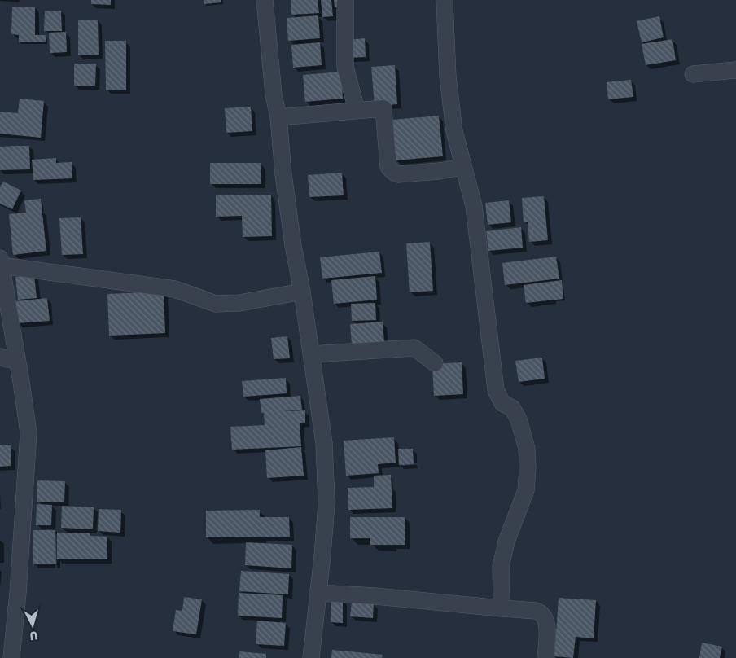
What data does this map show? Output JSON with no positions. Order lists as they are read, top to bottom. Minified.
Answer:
{"north":"bottom"}
